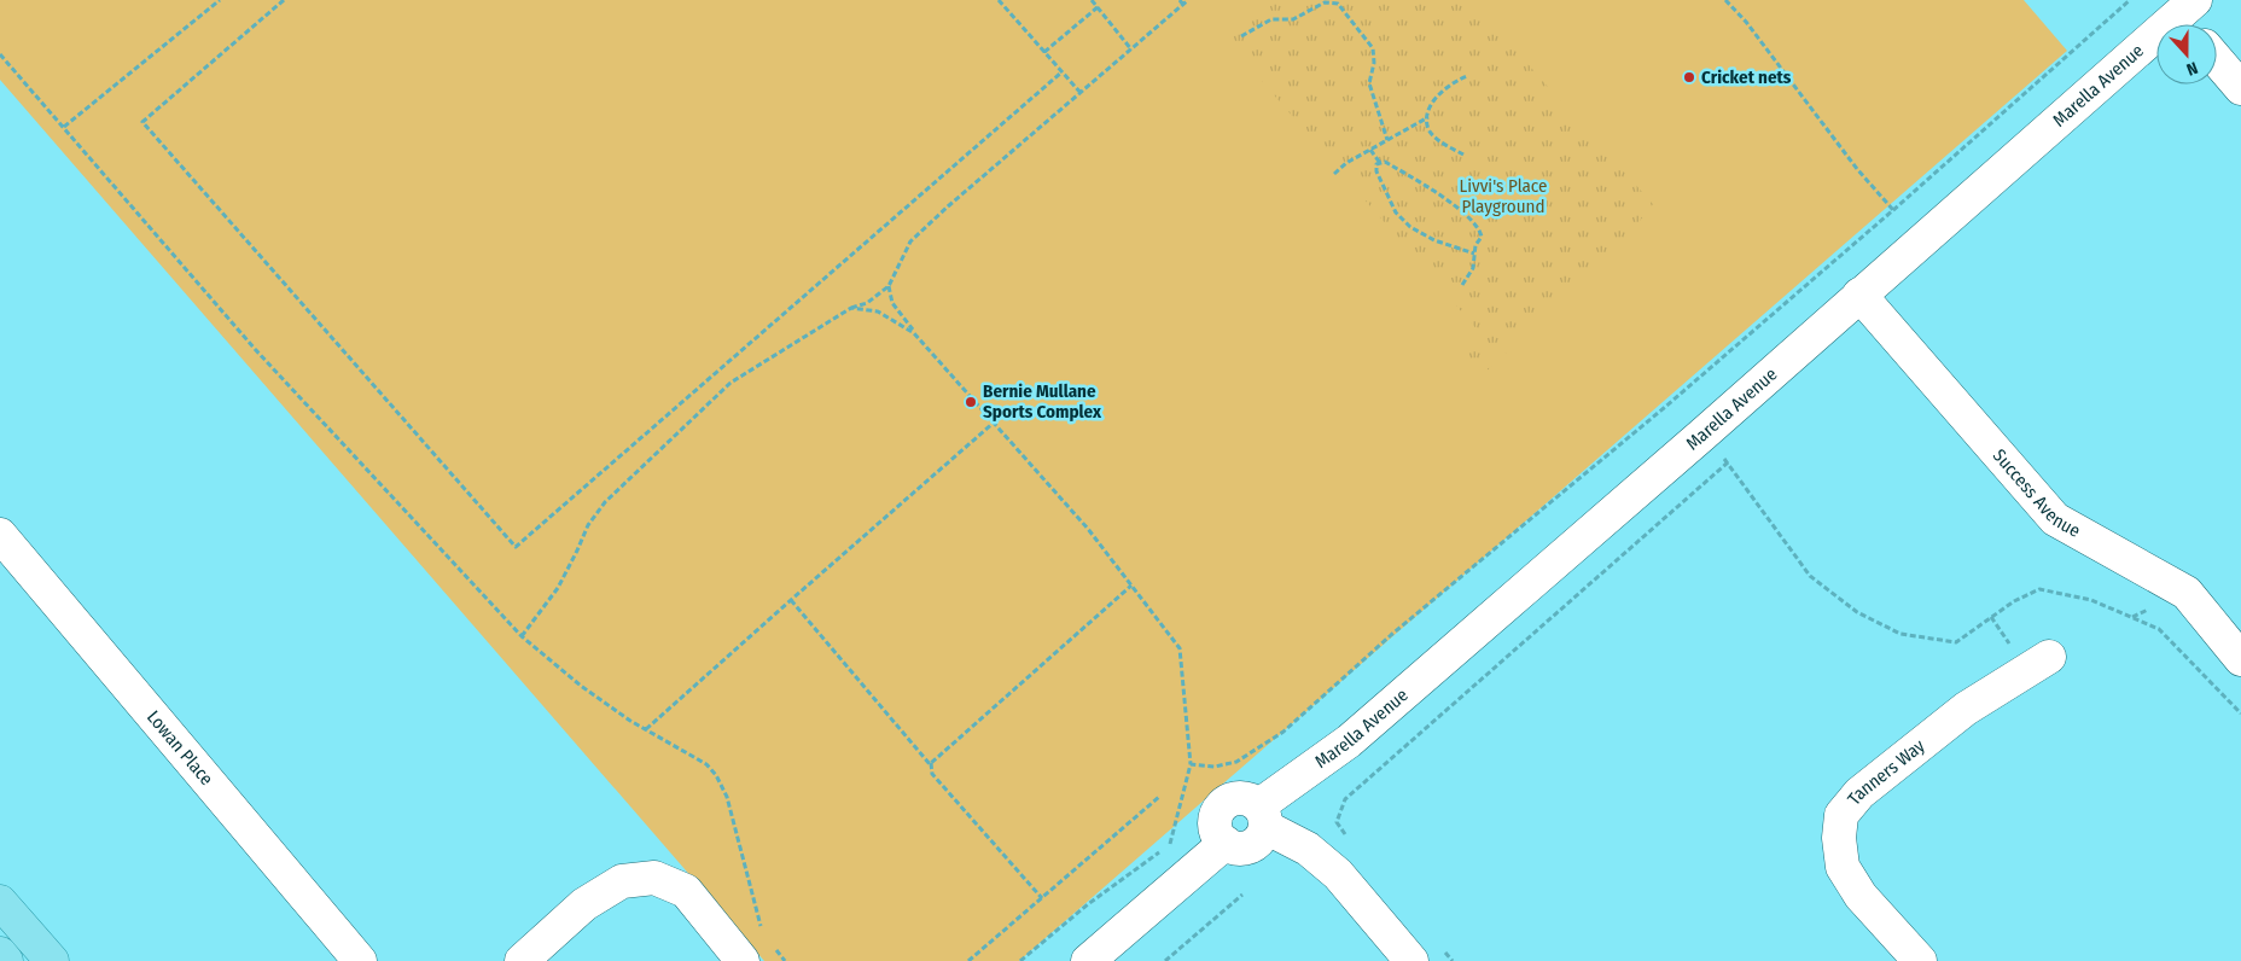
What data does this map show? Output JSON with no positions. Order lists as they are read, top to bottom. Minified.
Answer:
{"streets":{"street":["Marella Avenue","Success Avenue","Lowan Place","Tanners Way"]},"crossings":[["Marella Avenue","Success Avenue"]],"parks":["Livvi's Place Playground"],"places":["Cricket nets","Bernie Mullane Sports Complex"],"north":"bottom"}
